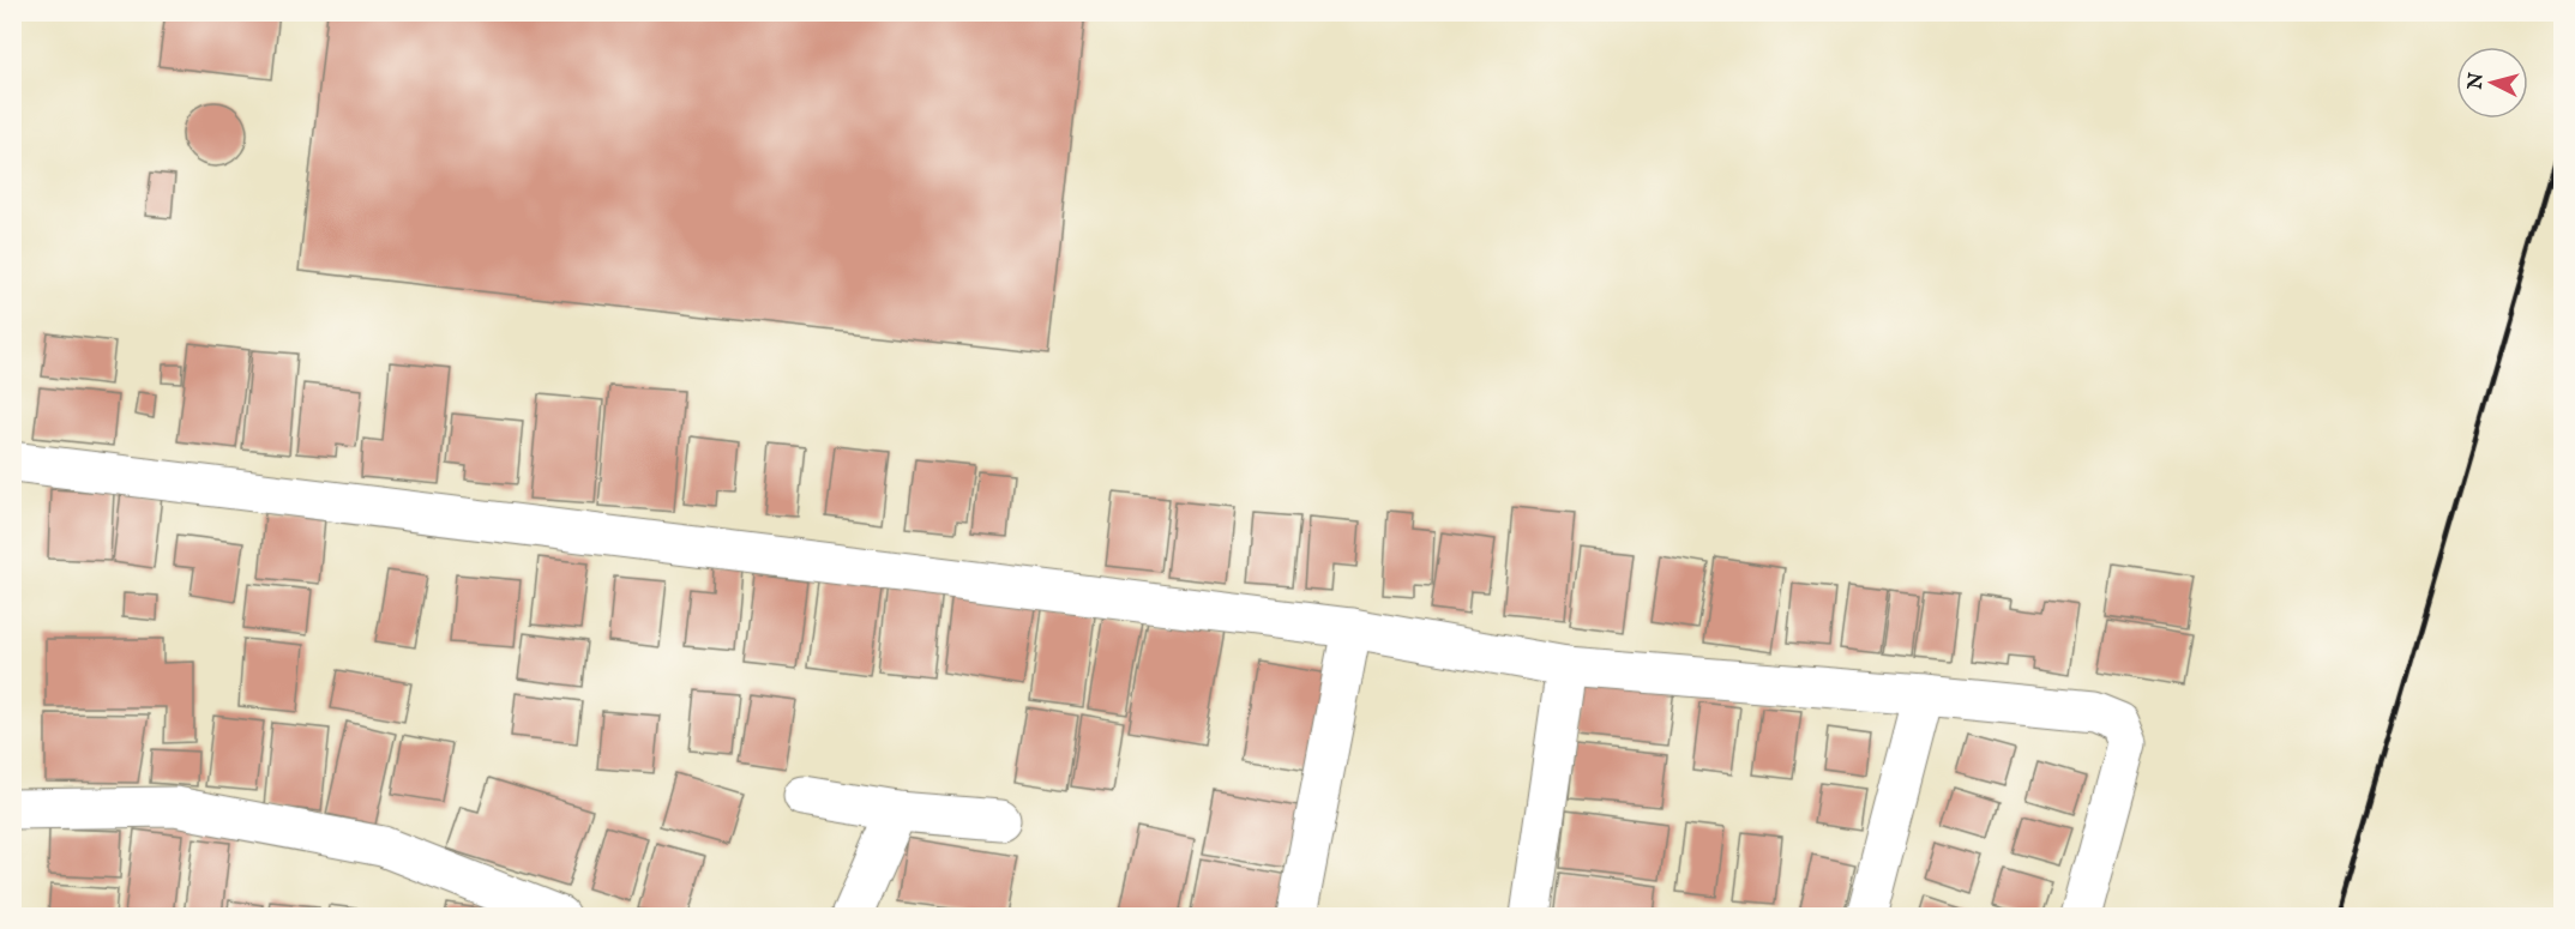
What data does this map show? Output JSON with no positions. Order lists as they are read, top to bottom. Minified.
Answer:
{"north":"left"}
